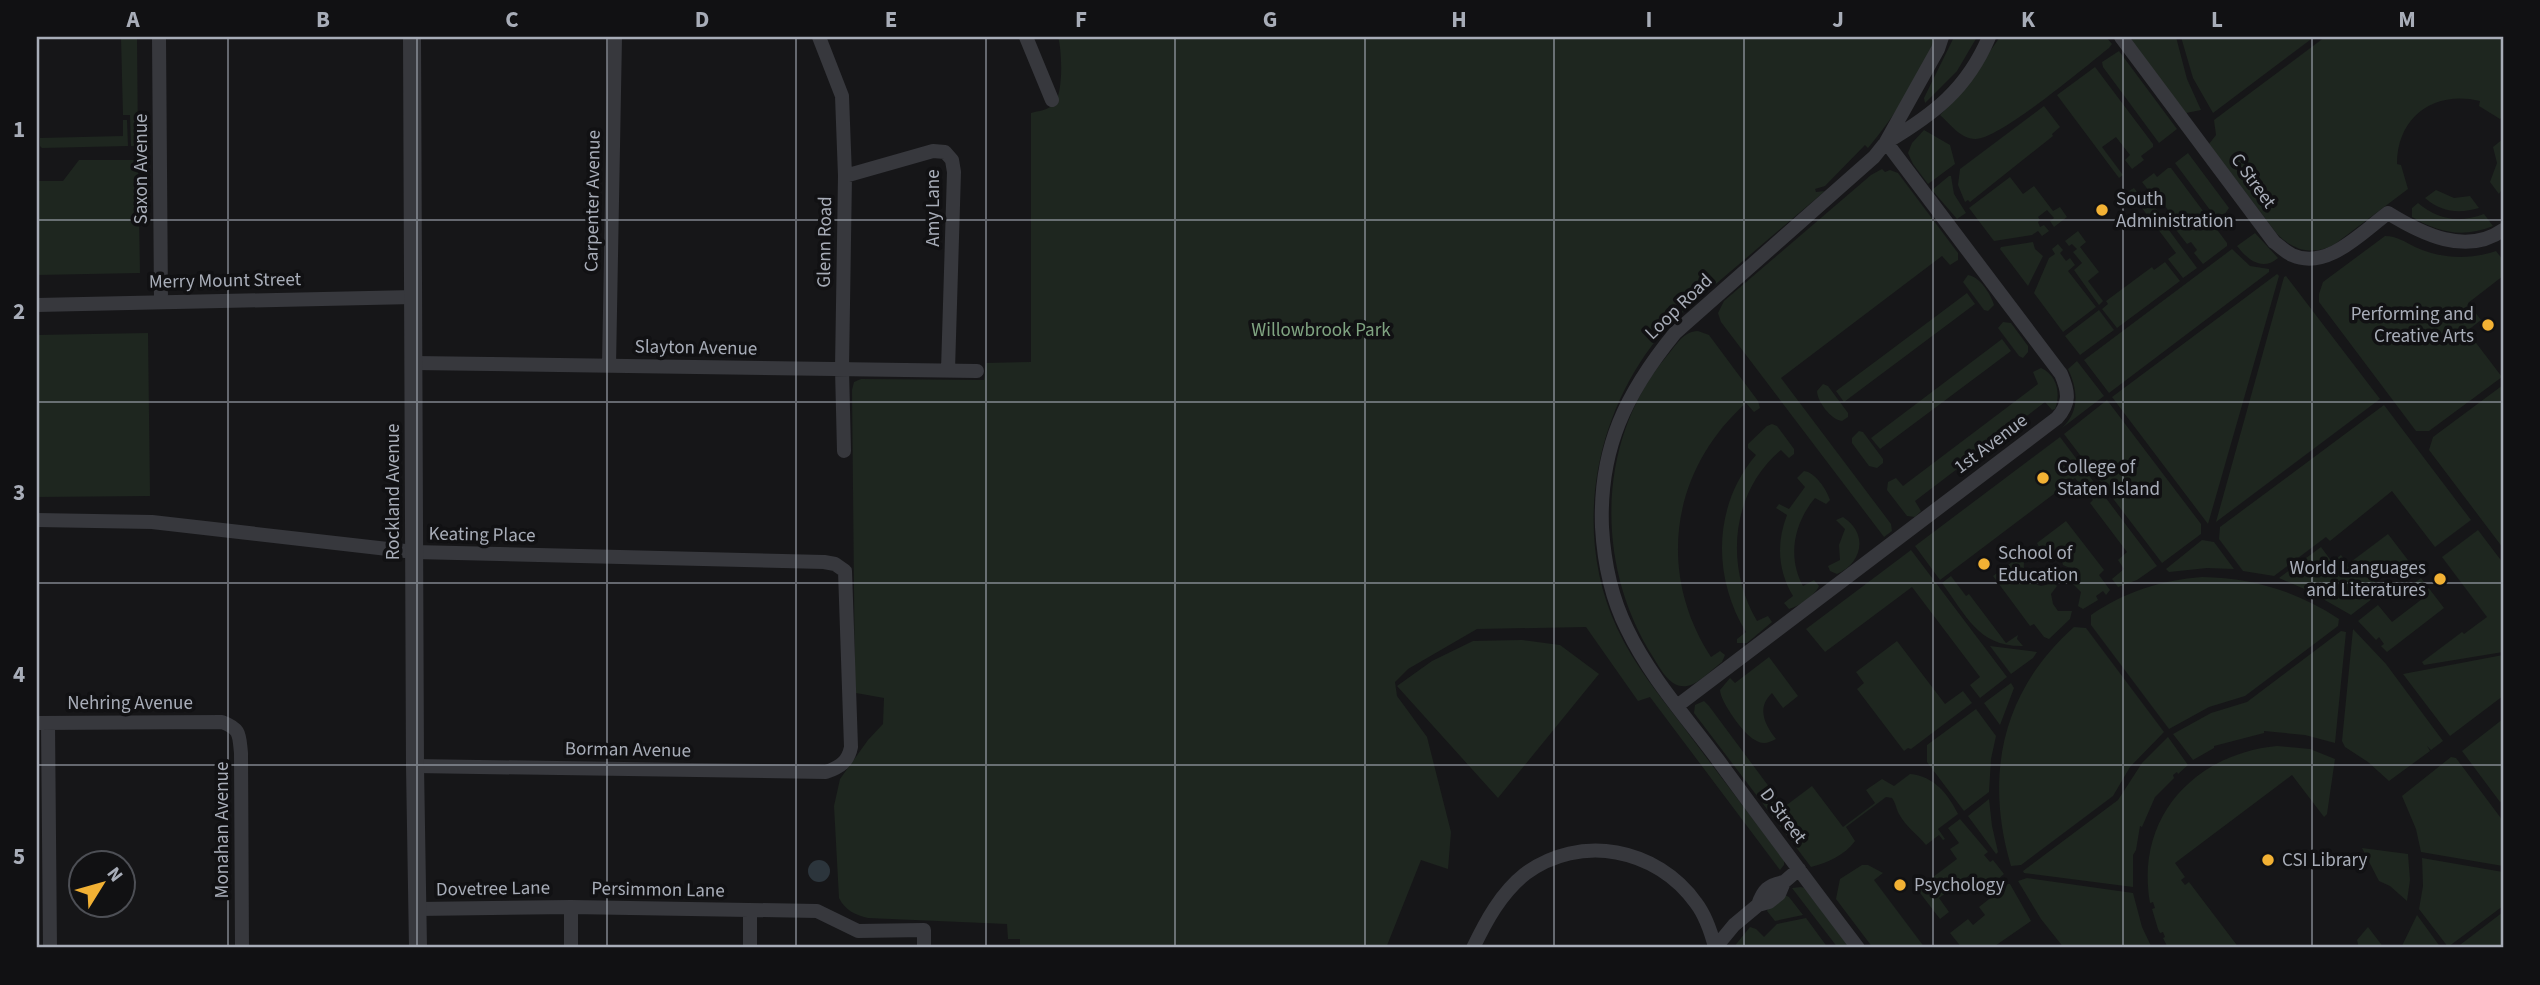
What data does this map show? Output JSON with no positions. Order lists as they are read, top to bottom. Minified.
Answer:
{"streets":{"street":["Saxon Avenue","C Street","Carpenter Avenue","Amy Lane","Glenn Road","Merry Mount Street","Loop Road","Slayton Avenue","1st Avenue","Rockland Avenue","Keating Place","Nehring Avenue","Borman Avenue","D Street","Monahan Avenue","Dovetree Lane","Persimmon Lane"]},"crossings":[["Saxon Avenue","Merry Mount Street"],["Carpenter Avenue","Slayton Avenue"],["Amy Lane","Glenn Road"],["Amy Lane","Slayton Avenue"],["Glenn Road","Slayton Avenue"],["Merry Mount Street","Rockland Avenue"],["Loop Road","1st Avenue"],["Loop Road","D Street"],["Slayton Avenue","Rockland Avenue"],["1st Avenue","D Street"],["Rockland Avenue","Keating Place"],["Rockland Avenue","Borman Avenue"],["Rockland Avenue","Dovetree Lane"],["Keating Place","Borman Avenue"],["Nehring Avenue","Monahan Avenue"],["Dovetree Lane","Persimmon Lane"]],"parks":["Willowbrook Park"],"places":["South Administration","Performing and Creative Arts","College of Staten Island","School of Education","World Languages and Literatures","CSI Library","Psychology"],"north":"top right","grid":{"columns":["A","B","C","D","E","F","G","H","I","J","K","L","M"],"rows":["1","2","3","4","5"]}}
